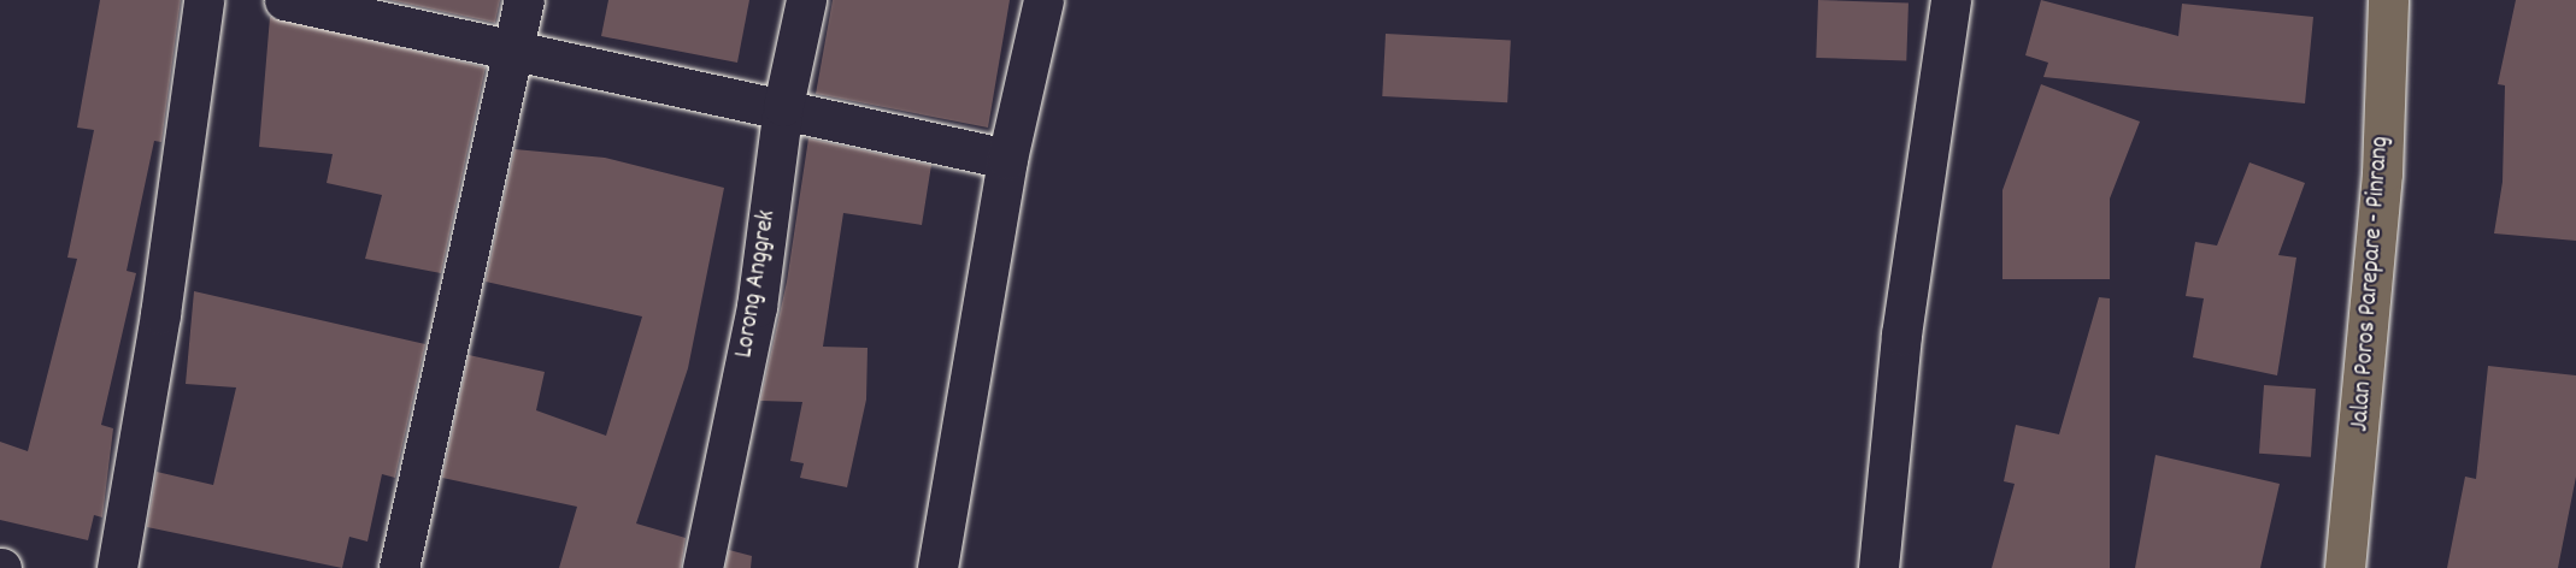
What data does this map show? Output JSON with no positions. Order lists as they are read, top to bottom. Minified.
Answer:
{"streets":{"highway":["Jalan Poros Parepare - Pinrang"],"street":["Lorong Anggrek"]}}
